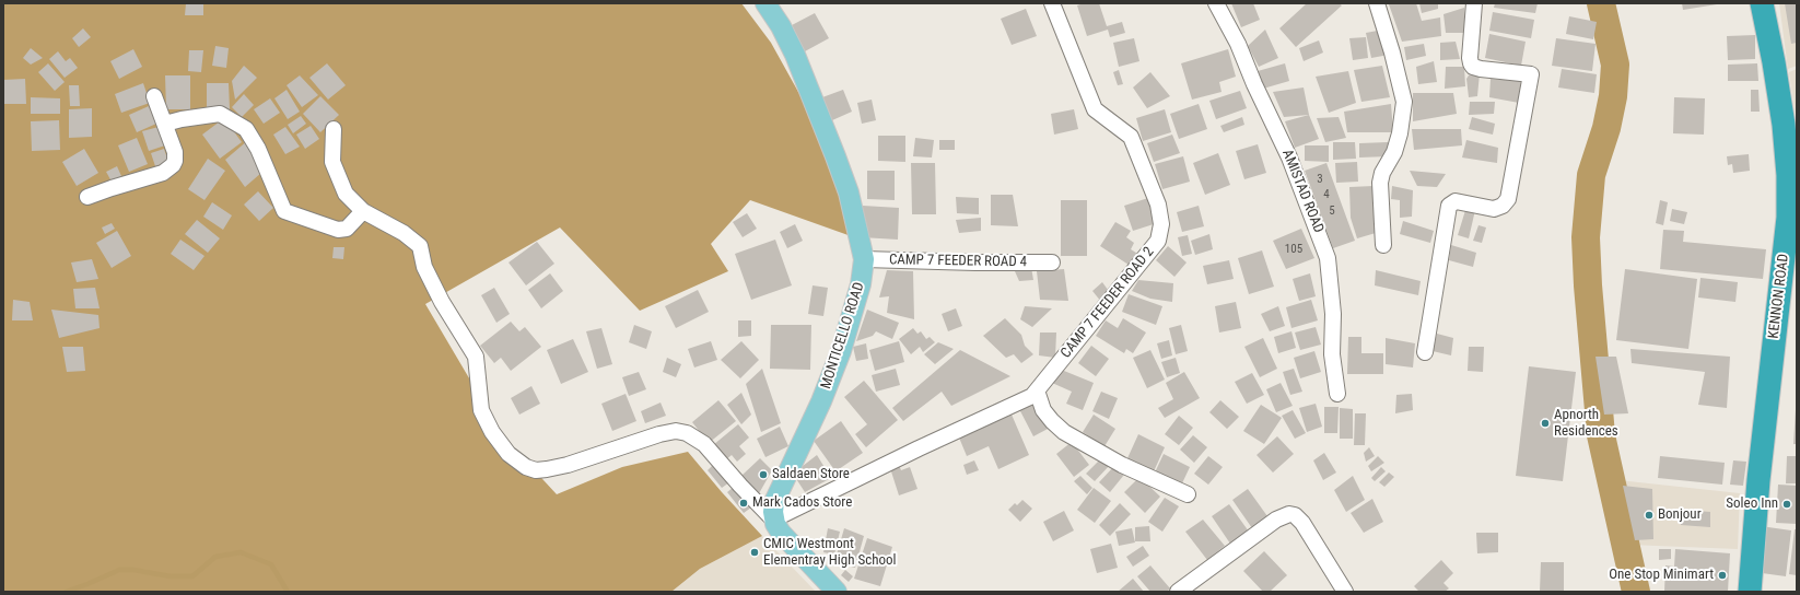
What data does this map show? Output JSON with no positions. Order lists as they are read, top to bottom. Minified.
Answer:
{"streets":{"highway":["KENNON ROAD"],"main road":["MONTICELLO ROAD"],"street":["AMISTAD ROAD","CAMP 7 FEEDER ROAD 4","CAMP 7 FEEDER ROAD 2"]},"crossings":[["CAMP 7 FEEDER ROAD 4","MONTICELLO ROAD"],["CAMP 7 FEEDER ROAD 2","MONTICELLO ROAD"]],"places":["Apnorth Residences","Saldaen Store","Mark Cados Store","Soleo Inn","Bonjour","CMIC Westmont Elementray High School","One Stop Minimart"],"house_numbers":["3","4","5","105"]}
